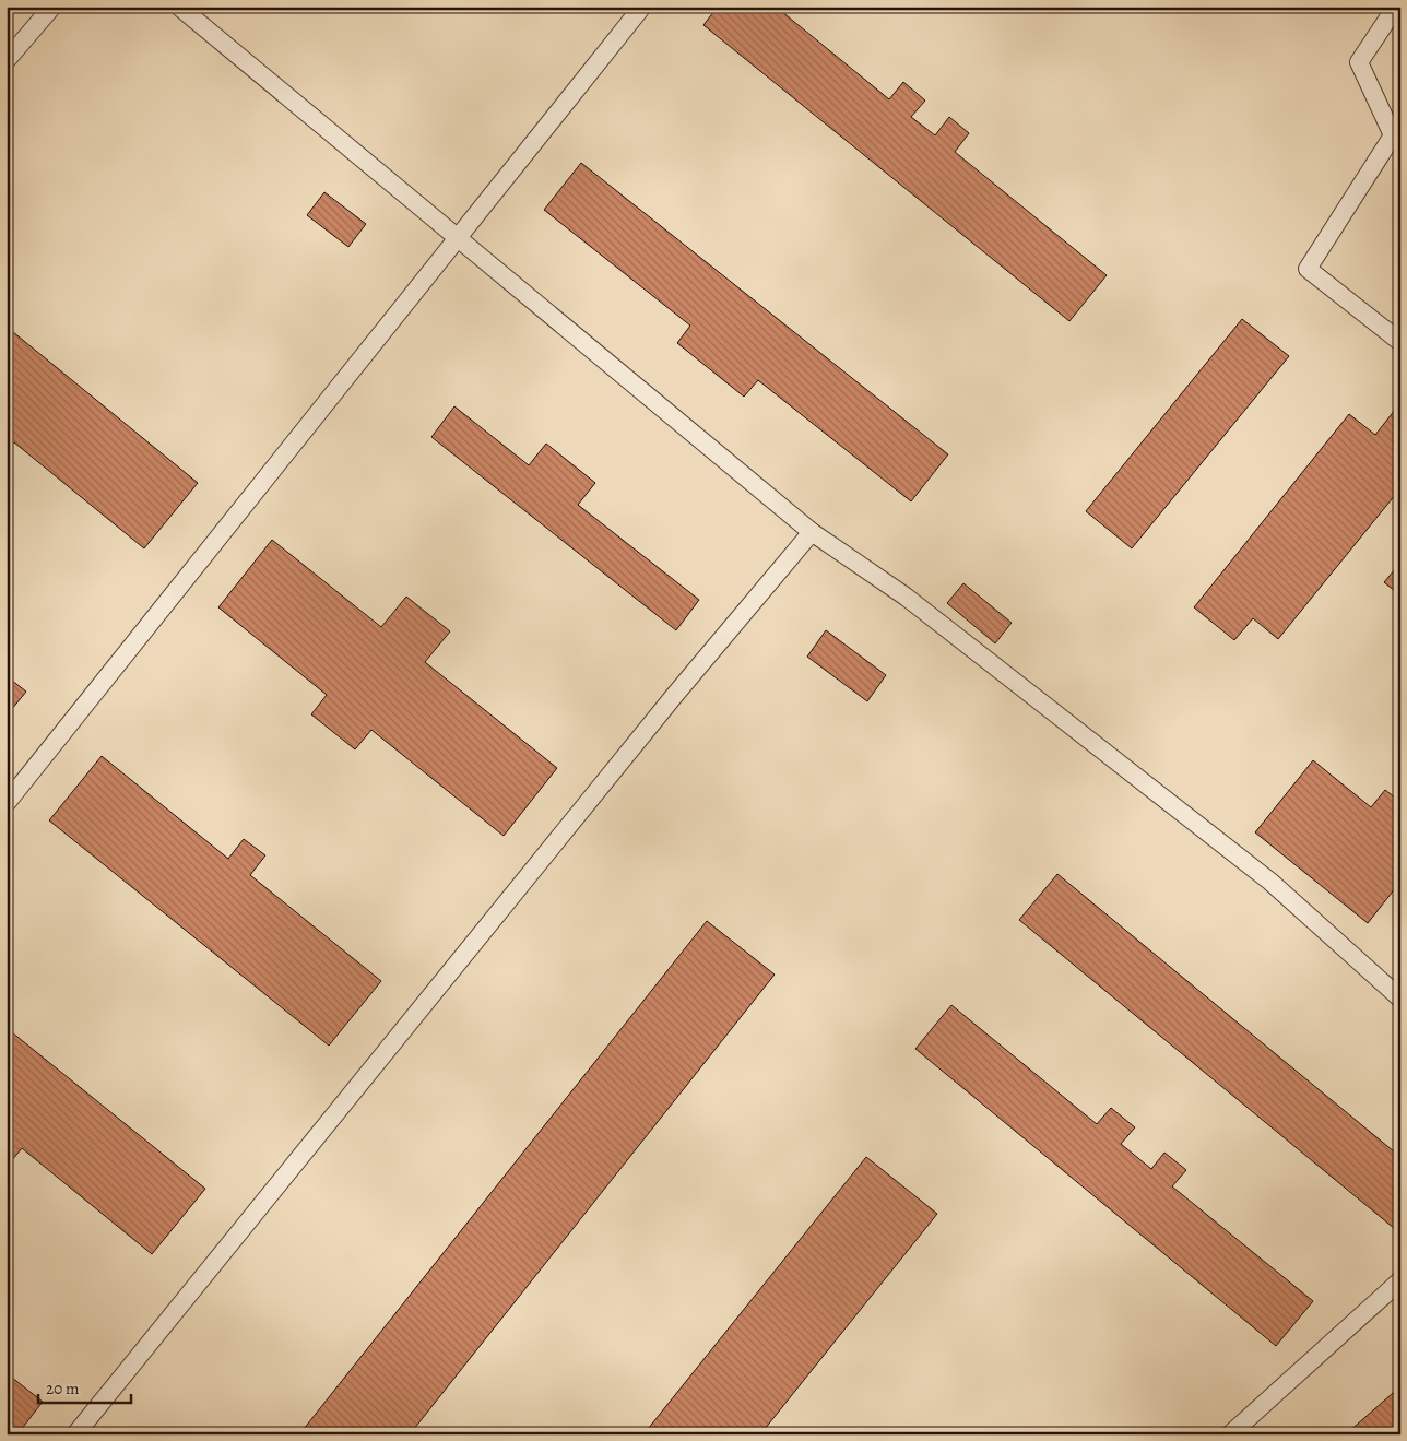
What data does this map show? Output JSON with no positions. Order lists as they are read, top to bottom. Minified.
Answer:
{"scale_bar":"20 m"}
